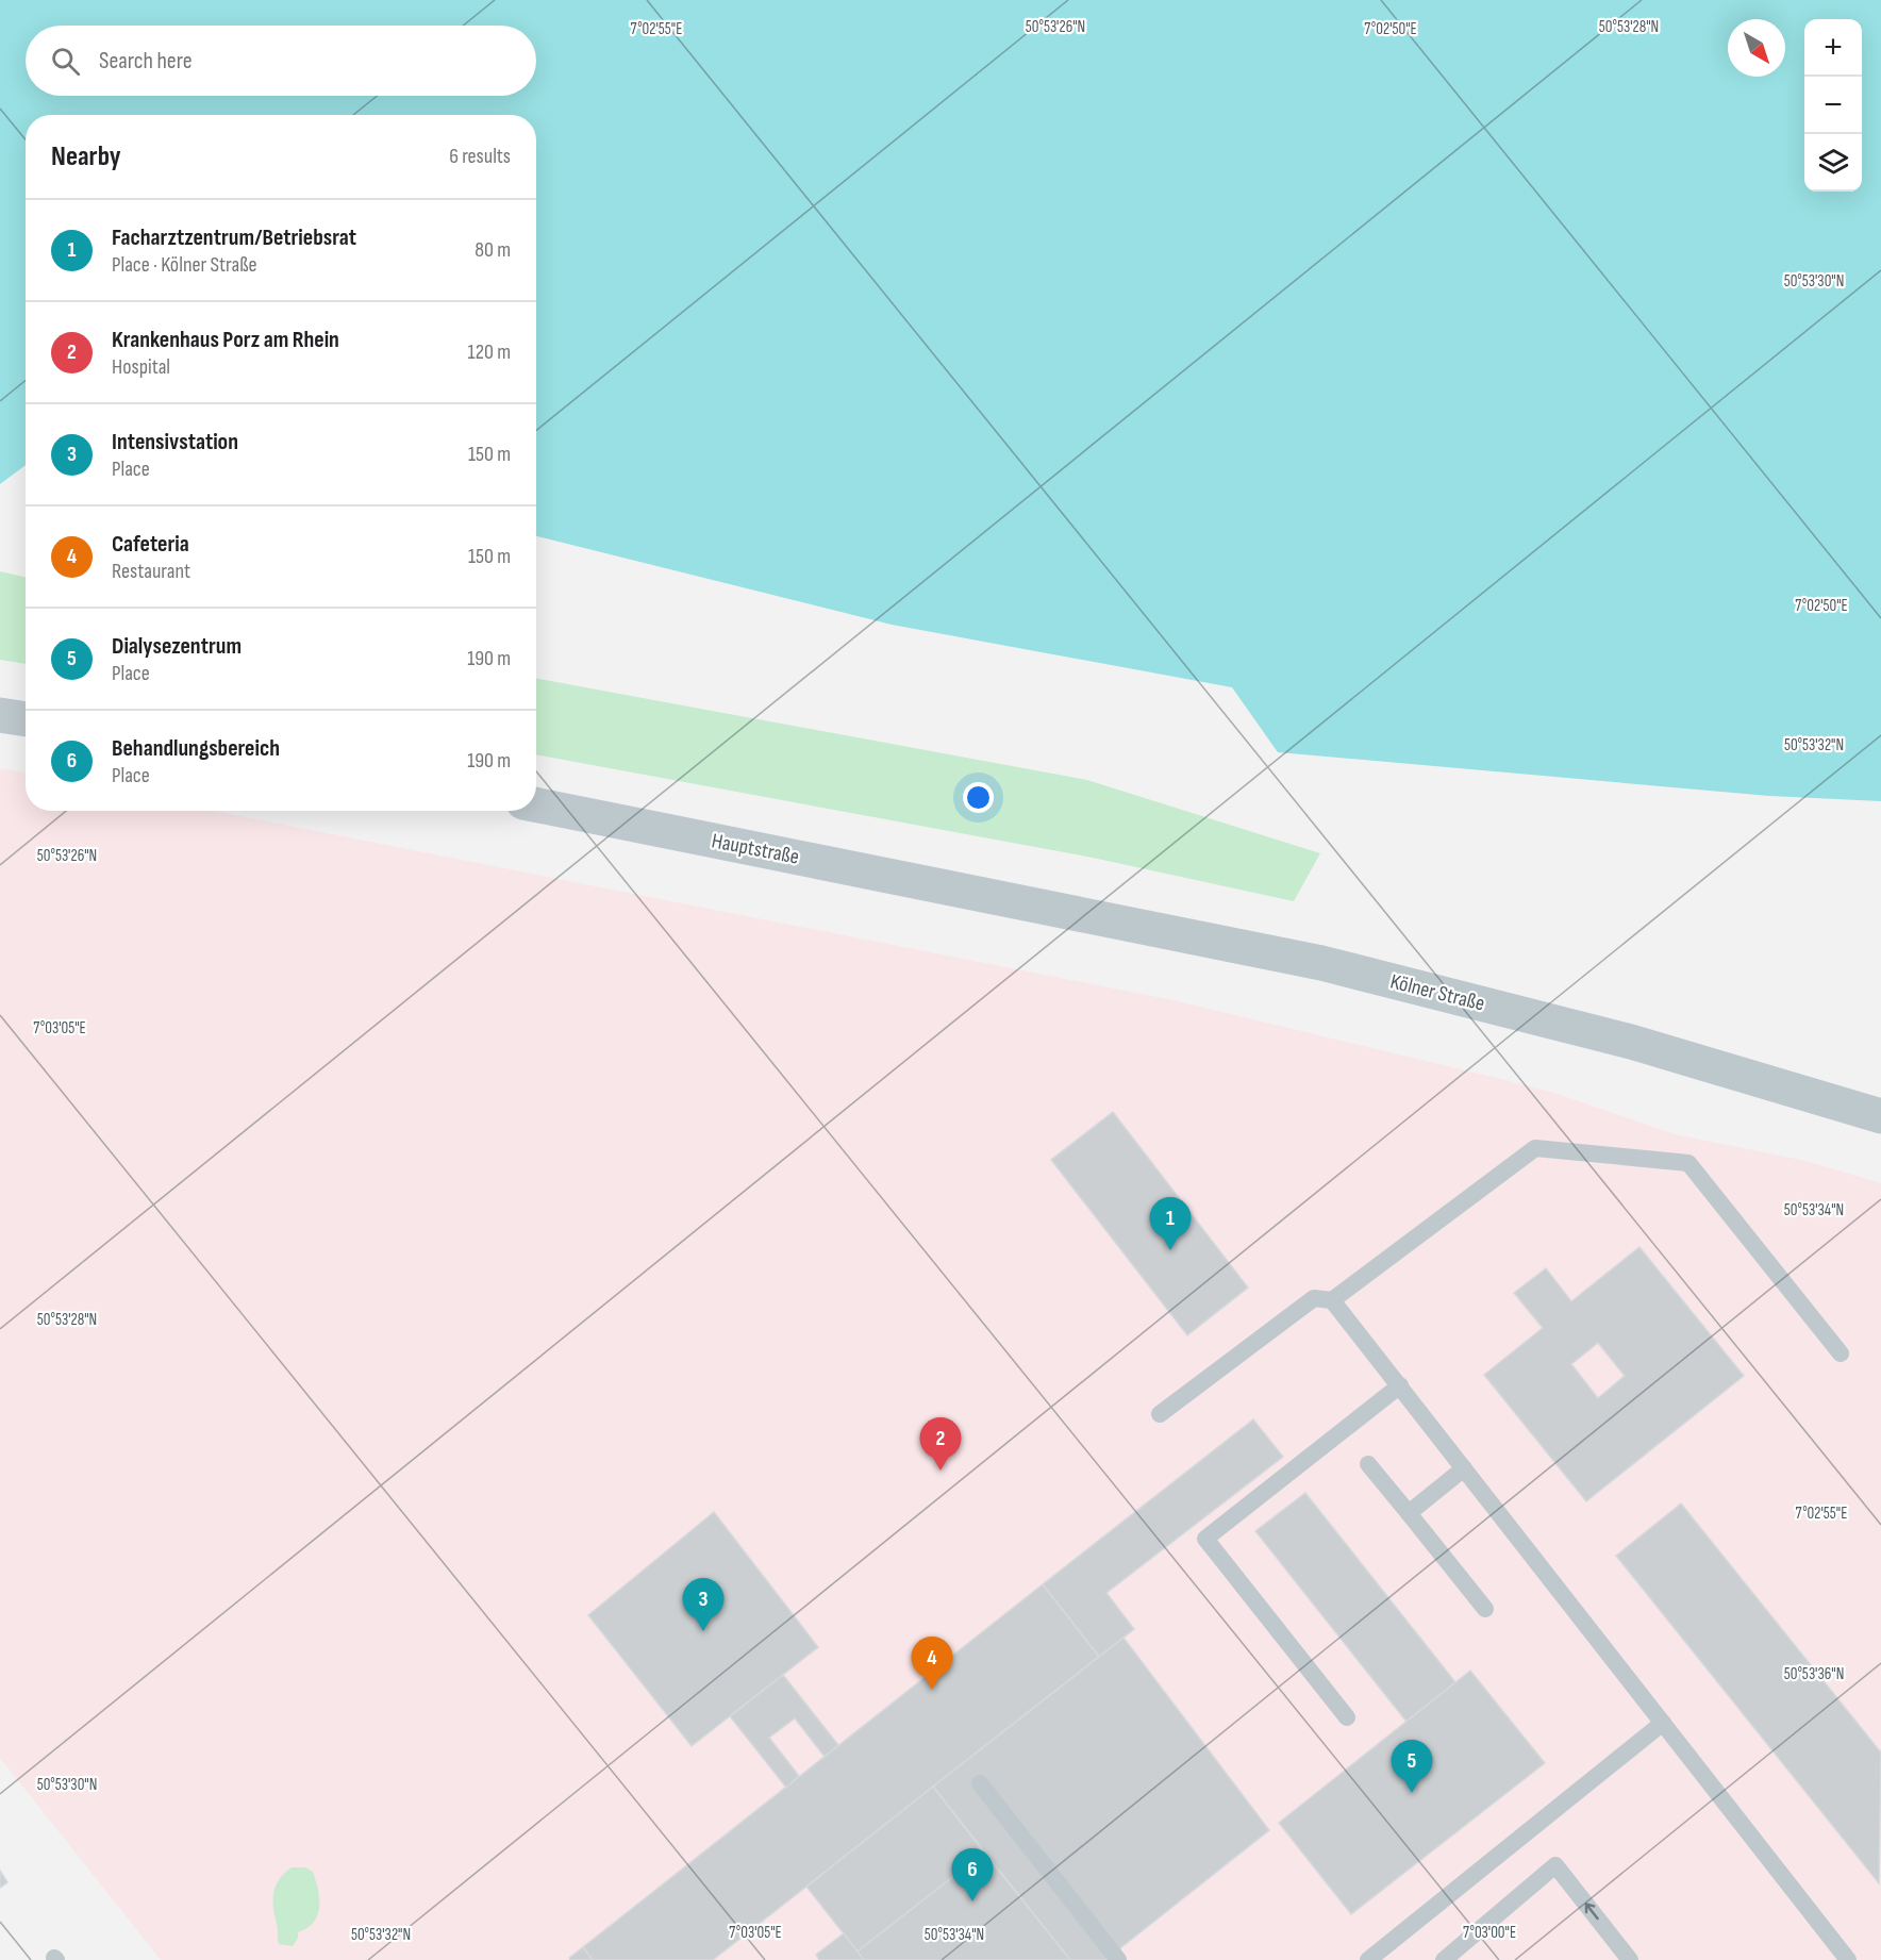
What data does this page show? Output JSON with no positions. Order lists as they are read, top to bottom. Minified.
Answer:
{"streets":{"main road":["Hauptstraße","Kölner Straße"]},"crossings":[["Hauptstraße","Kölner Straße"]],"north":"bottom right","page":{"map_buttons":["+","−"],"search":"Search here","heading":["Nearby","6 results"],"list":[{"mark":"1","name":"Facharztzentrum/Betriebsrat","note":"Place · Kölner Straße","value":"80 m"},{"mark":"2","name":"Krankenhaus Porz am Rhein","note":"Hospital","value":"120 m"},{"mark":"3","name":"Intensivstation","note":"Place","value":"150 m"},{"mark":"4","name":"Cafeteria","note":"Restaurant","value":"150 m"},{"mark":"5","name":"Dialysezentrum","note":"Place","value":"190 m"},{"mark":"6","name":"Behandlungsbereich","note":"Place","value":"190 m"}],"pins":["1","2","3","4","5","6"]},"coordinates":["50°53'26\"N","50°53'28\"N","7°02'55\"E","7°02'50\"E","50°53'30\"N","50°53'32\"N","7°03'05\"E","50°53'34\"N","50°53'36\"N","7°03'00\"E"]}
